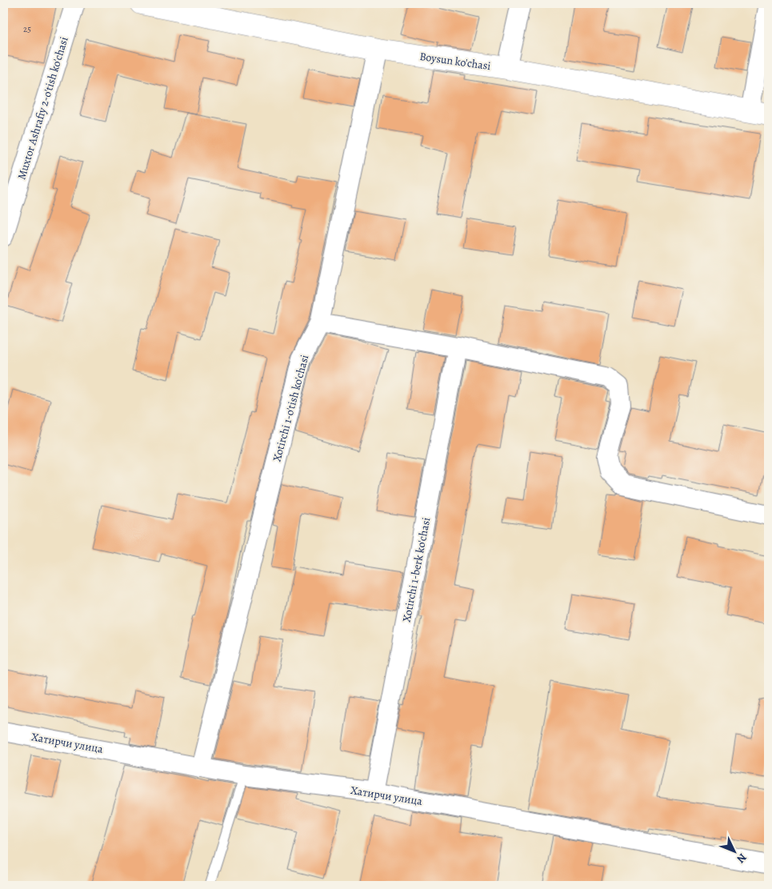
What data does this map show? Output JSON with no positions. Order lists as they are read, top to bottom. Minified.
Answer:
{"streets":{"street":["Boysun ko'chasi","Muxtor Ashrafiy 2-o'tish ko'chasi","Xotirchi 1-o'tish ko'chasi","Xotirchi 1-berk ko'chasi","Хатирчи улица"]},"crossings":[["Boysun ko'chasi","Xotirchi 1-o'tish ko'chasi"],["Xotirchi 1-o'tish ko'chasi","Хатирчи улица"],["Xotirchi 1-berk ko'chasi","Хатирчи улица"]],"house_numbers":["25"],"north":"bottom right"}
